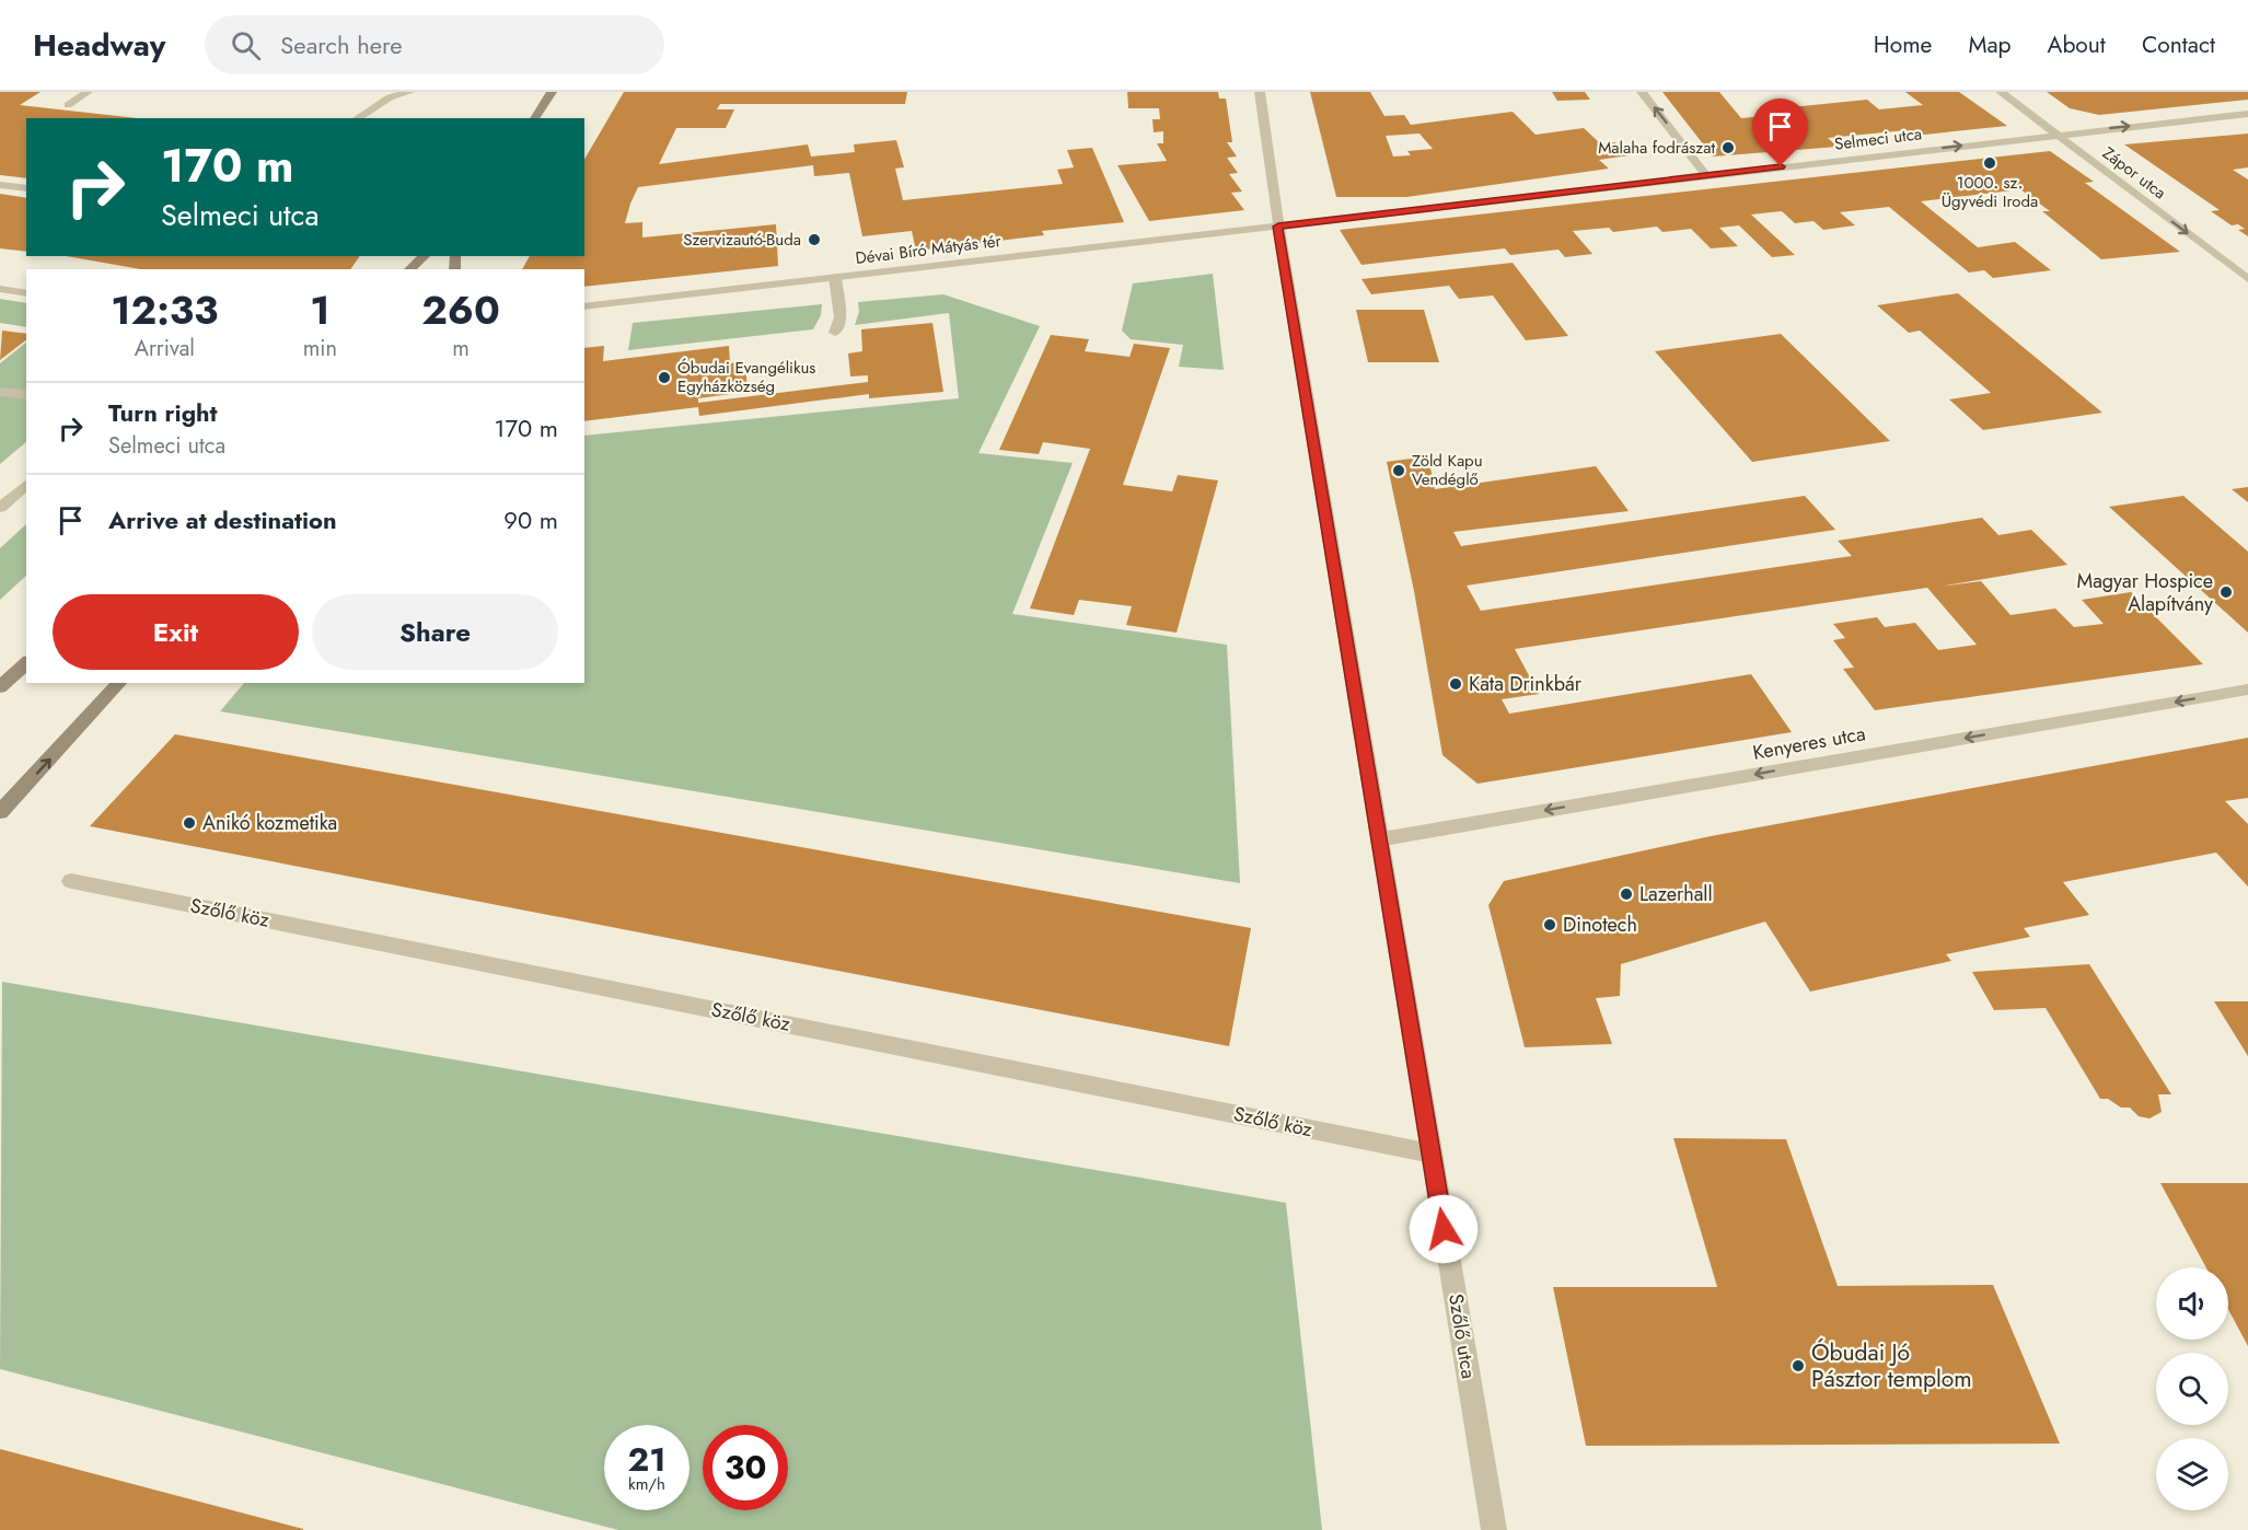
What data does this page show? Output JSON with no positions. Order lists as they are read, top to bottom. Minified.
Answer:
{"streets":{"street":["Selmeci utca","Zápor utca","Dévai Bíró Mátyás tér","Kenyeres utca","Szőlő köz","Szőlő utca"]},"crossings":[["Selmeci utca","Zápor utca"],["Selmeci utca","Dévai Bíró Mátyás tér"],["Selmeci utca","Szőlő utca"],["Dévai Bíró Mátyás tér","Szőlő utca"],["Kenyeres utca","Szőlő utca"],["Szőlő köz","Szőlő utca"]],"one_way":["Selmeci utca","Zápor utca","Kenyeres utca"],"places":["Malaha fodrászat","1000. sz. Ügyvédi Iroda","Szervizautó-Buda","Óbudai Evangélikus Egyházközség","Zöld Kapu Vendéglő","Magyar Hospice Alapítvány","Kata Drinkbár","Anikó kozmetika","Lazerhall","Dinotech","Óbudai Jó Pásztor templom"],"page":{"header":"Headway","search":"Search here","nav":["Home","Map","About","Contact"],"turn":["170 m","Selmeci utca"],"eta":["12:33","Arrival","1","min","260","m"],"list":[{"name":"Turn right","note":"Selmeci utca","value":"170 m"},{"name":"Arrive at destination","value":"90 m"}],"buttons":["Exit","Share"],"speed":"21 km/h","limit":"30"}}
